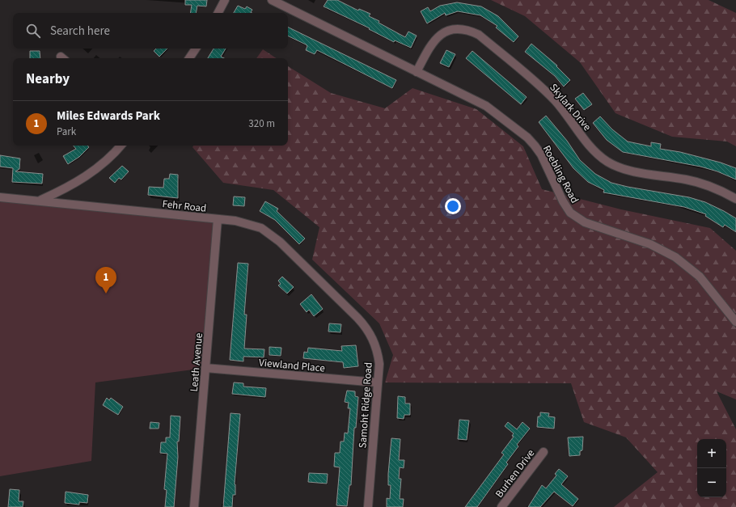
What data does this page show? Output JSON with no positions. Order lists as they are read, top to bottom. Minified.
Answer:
{"streets":{"street":["Skylark Drive","Roebling Road","Fehr Road","Leath Avenue","Viewland Place","Samoht Ridge Road","Burhen Drive"]},"crossings":[["Skylark Drive","Roebling Road"],["Fehr Road","Leath Avenue"],["Fehr Road","Samoht Ridge Road"],["Leath Avenue","Viewland Place"],["Viewland Place","Samoht Ridge Road"]],"page":{"search":"Search here","heading":"Nearby","list":[{"mark":"1","name":"Miles Edwards Park","note":"Park","value":"320 m"}],"pins":"1","map_buttons":["+","−"]}}
